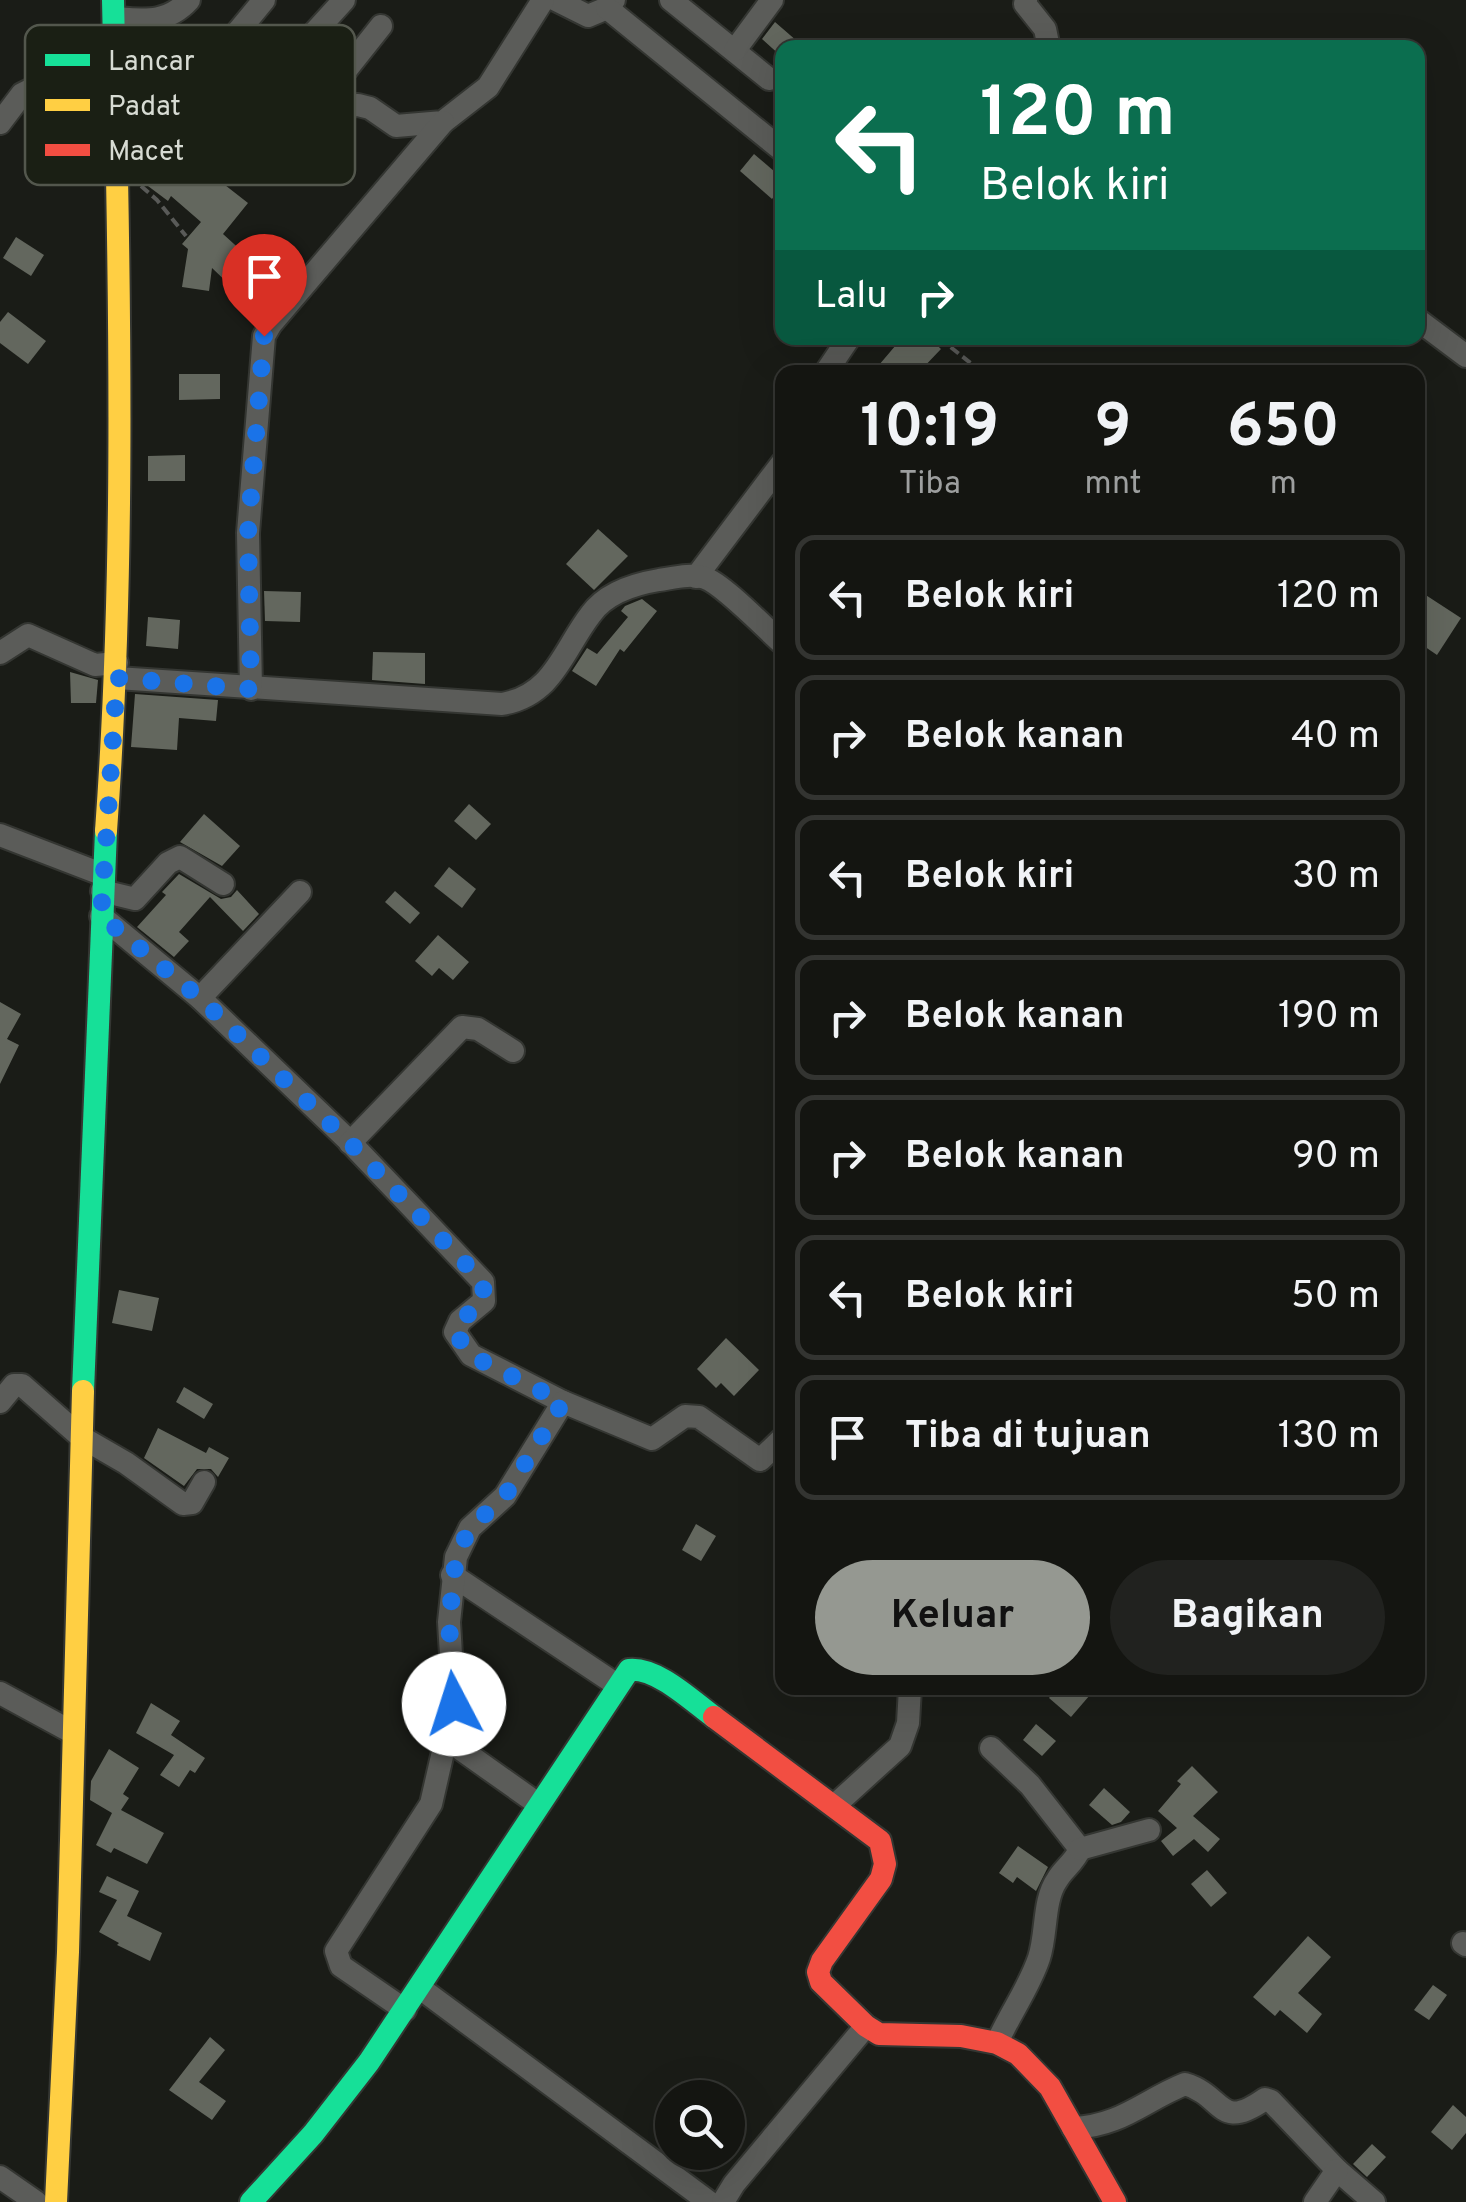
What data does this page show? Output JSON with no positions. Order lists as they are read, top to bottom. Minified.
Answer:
{"legend":["Lancar","Padat","Macet"],"page":{"turn":["120 m","Belok kiri"],"then":"Lalu","eta":["10:19","Tiba","9","mnt","650","m"],"list":[{"name":"Belok kiri","value":"120 m"},{"name":"Belok kanan","value":"40 m"},{"name":"Belok kiri","value":"30 m"},{"name":"Belok kanan","value":"190 m"},{"name":"Belok kanan","value":"90 m"},{"name":"Belok kiri","value":"50 m"},{"name":"Tiba di tujuan","value":"130 m"}],"buttons":["Keluar","Bagikan"]}}
